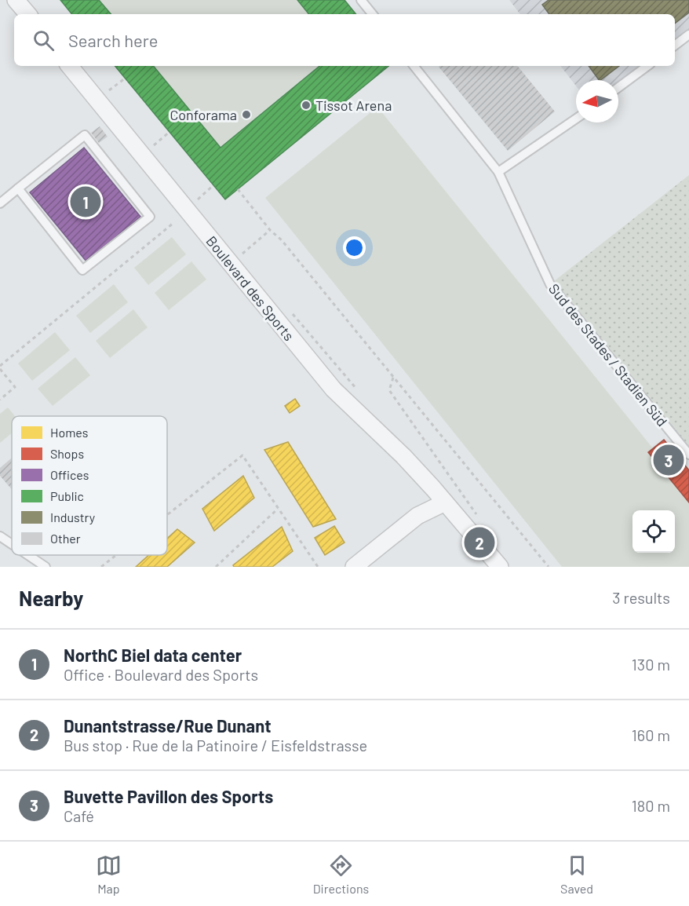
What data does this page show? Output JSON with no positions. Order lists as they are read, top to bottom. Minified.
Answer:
{"streets":{"street":["Boulevard des Sports"],"lane":["Sud des Stades / Stadien Süd"]},"places":["Tissot Arena","Conforama"],"legend":["Homes","Shops","Offices","Public","Industry","Other"],"north":"left","page":{"search":"Search here","pins":["1","3","2"],"heading":["Nearby","3 results"],"list":[{"mark":"1","name":"NorthC Biel data center","note":"Office · Boulevard des Sports","value":"130 m"},{"mark":"2","name":"Dunantstrasse/Rue Dunant","note":"Bus stop · Rue de la Patinoire / Eisfeldstrasse","value":"160 m"},{"mark":"3","name":"Buvette Pavillon des Sports","note":"Café","value":"180 m"}],"nav":["Map","Directions","Saved"]}}
